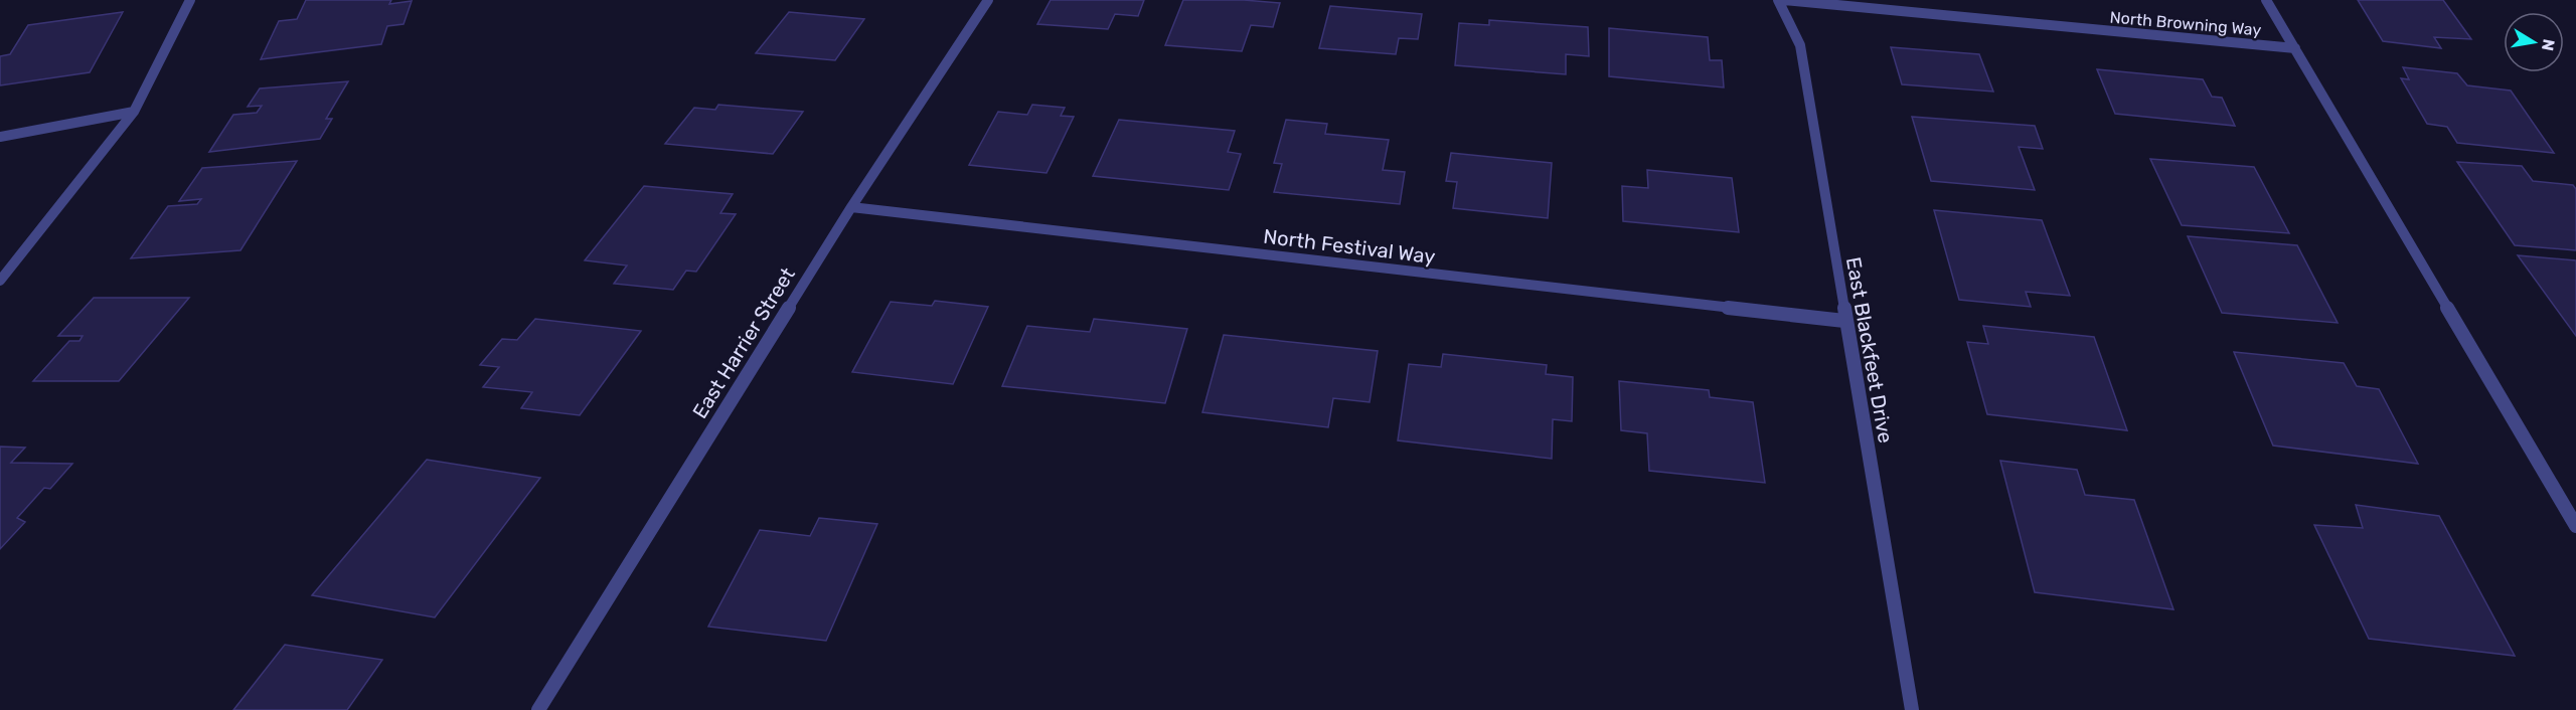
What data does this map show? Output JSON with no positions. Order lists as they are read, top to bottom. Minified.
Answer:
{"streets":{"street":["North Browning Way","North Festival Way","East Harrier Street","East Blackfeet Drive"]},"crossings":[["North Festival Way","East Harrier Street"],["North Festival Way","East Blackfeet Drive"]],"north":"right"}
